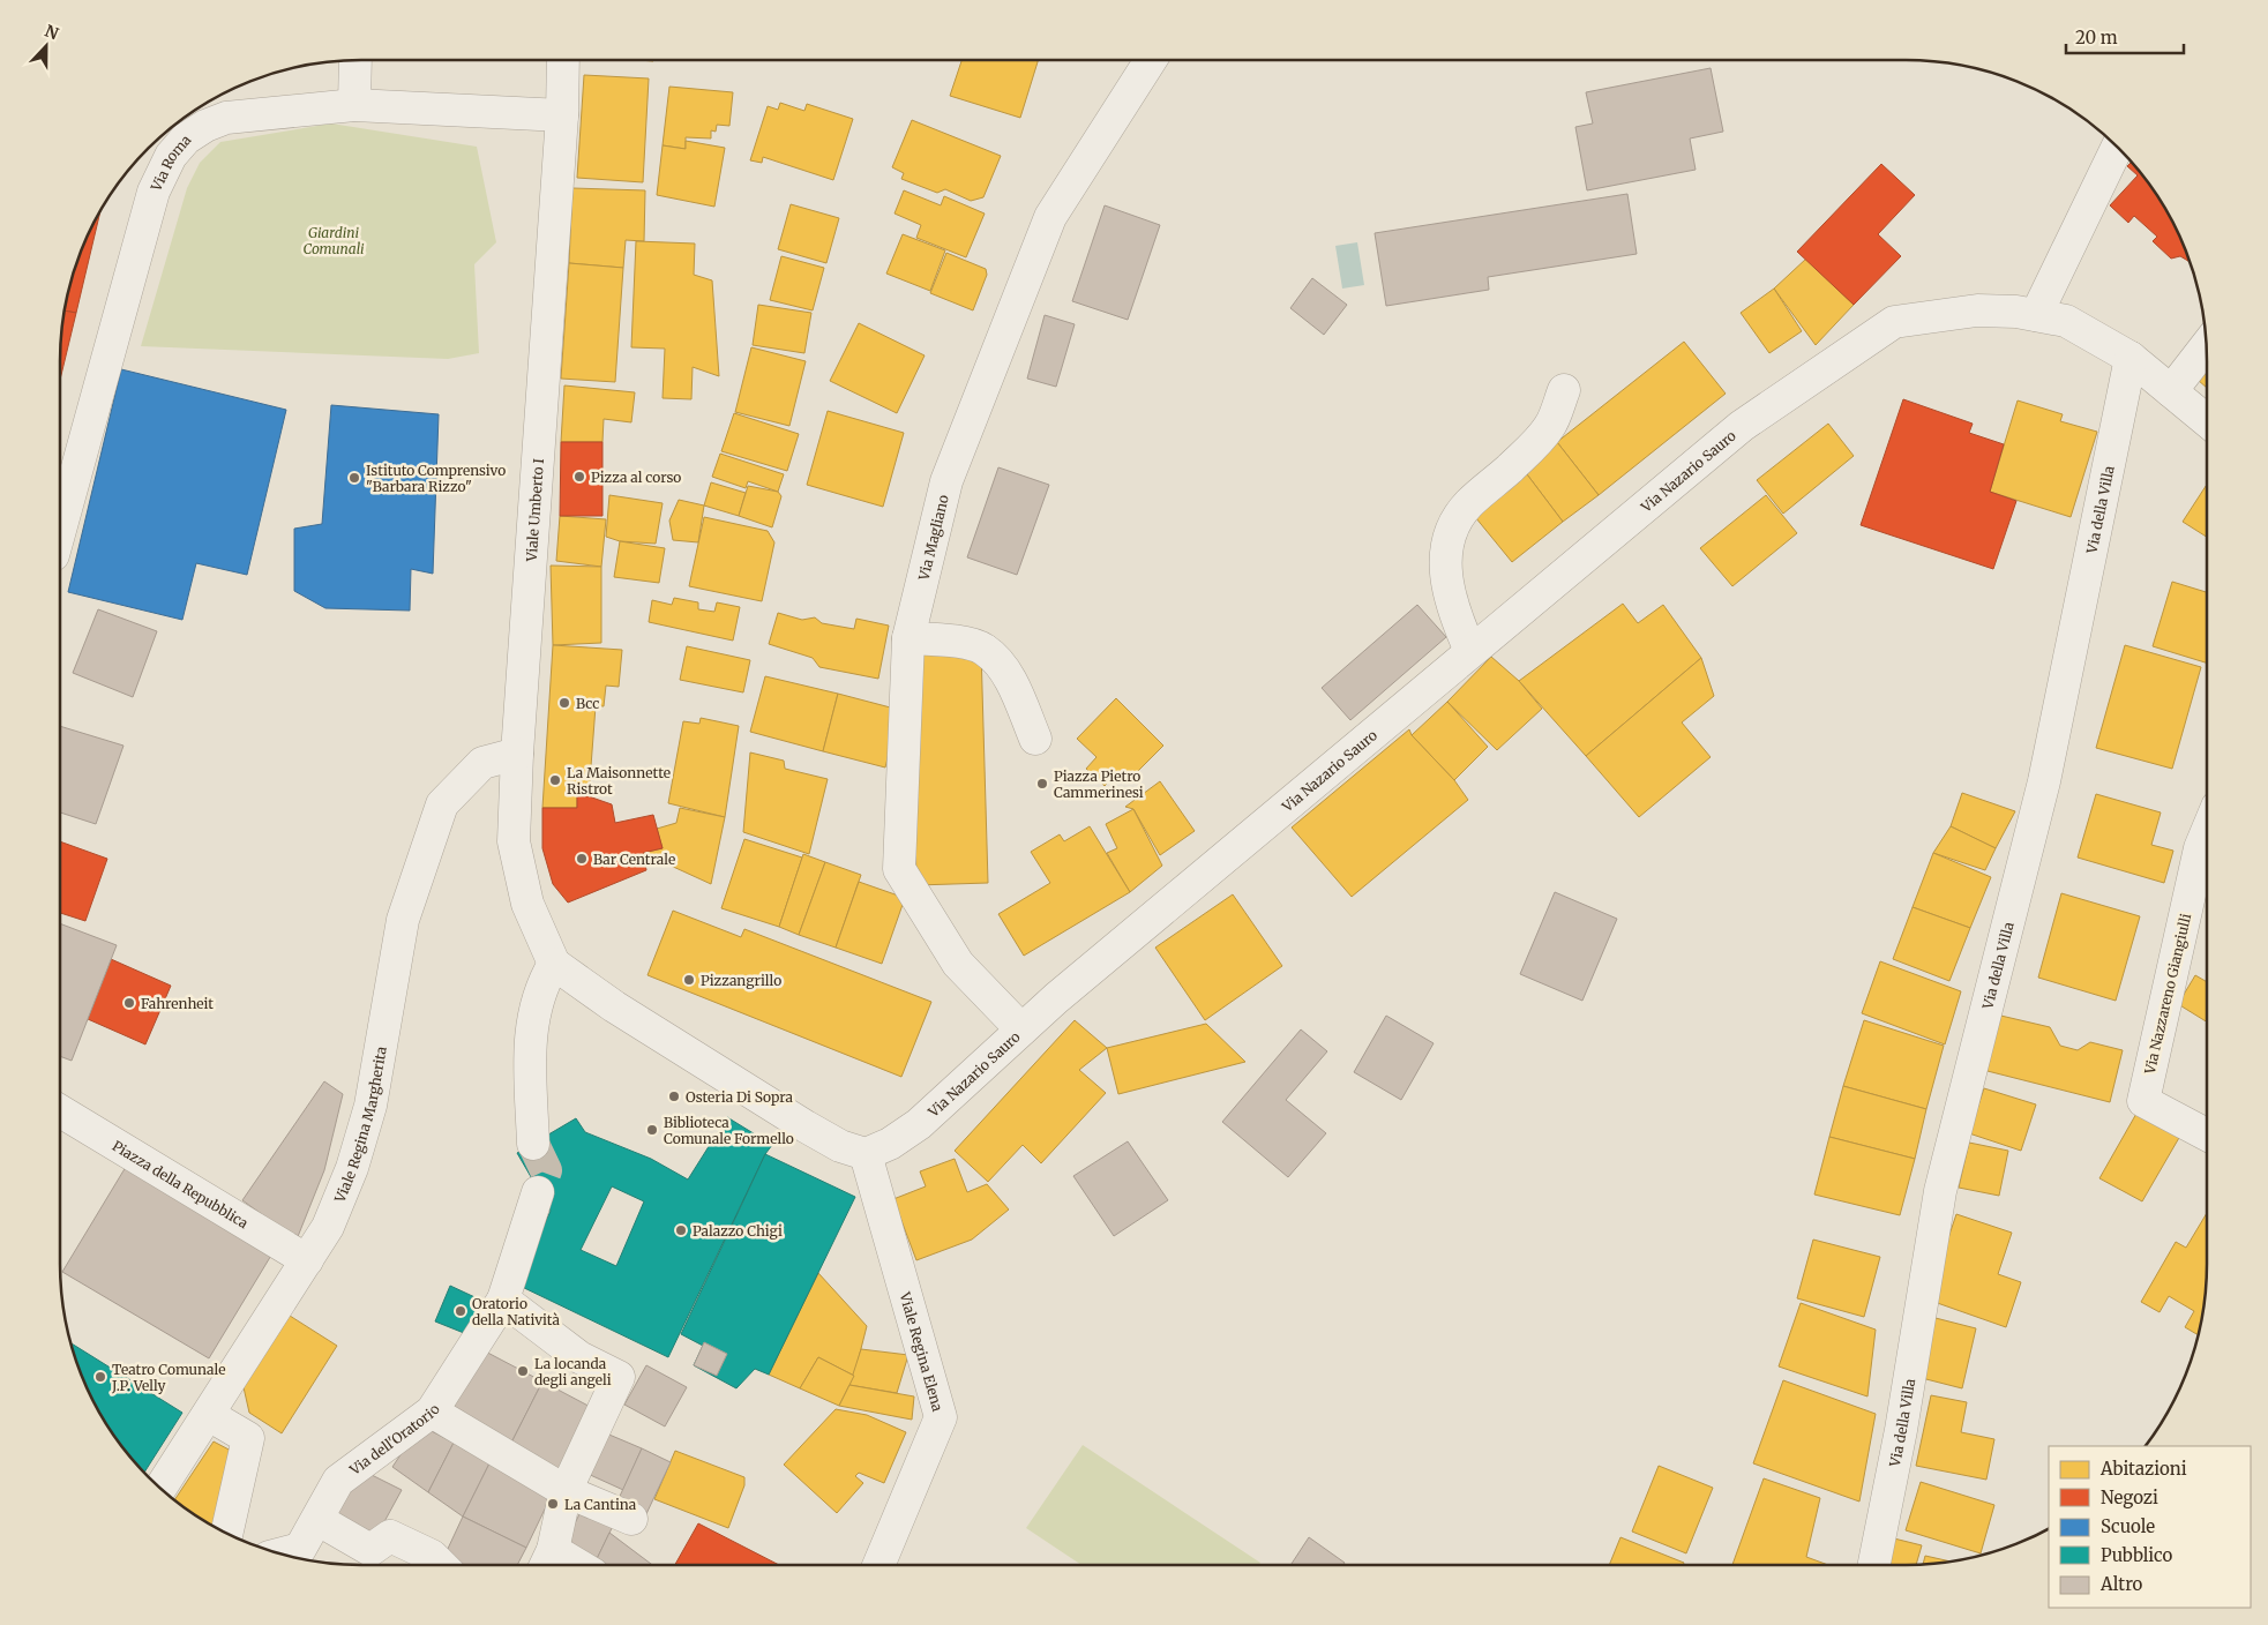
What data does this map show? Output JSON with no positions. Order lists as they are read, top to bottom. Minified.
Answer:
{"streets":{"street":["Via Roma","Via Nazario Sauro","Via della Villa","Viale Umberto I","Via Magliano","Via Nazzareno Giangiulli","Viale Regina Margherita","Piazza della Repubblica","Viale Regina Elena","Via dell'Oratorio"]},"crossings":[["Via Roma","Viale Umberto I"],["Via Nazario Sauro","Via della Villa"],["Via Nazario Sauro","Via Magliano"],["Via Nazario Sauro","Viale Regina Elena"],["Viale Umberto I","Viale Regina Margherita"],["Viale Regina Margherita","Piazza della Repubblica"]],"parks":["Giardini Comunali"],"places":["Pizza al corso","Istituto Comprensivo \"Barbara Rizzo\"","Bcc","La Maisonnette Ristrot","Piazza Pietro Cammerinesi","Bar Centrale","Pizzangrillo","Fahrenheit","Osteria Di Sopra","Biblioteca Comunale Formello","Palazzo Chigi","Oratorio della Natività","La locanda degli angeli","Teatro Comunale J.P. Velly","La Cantina"],"legend":["Abitazioni","Negozi","Scuole","Pubblico","Altro"],"scale_bar":"20 m","north":"top"}
